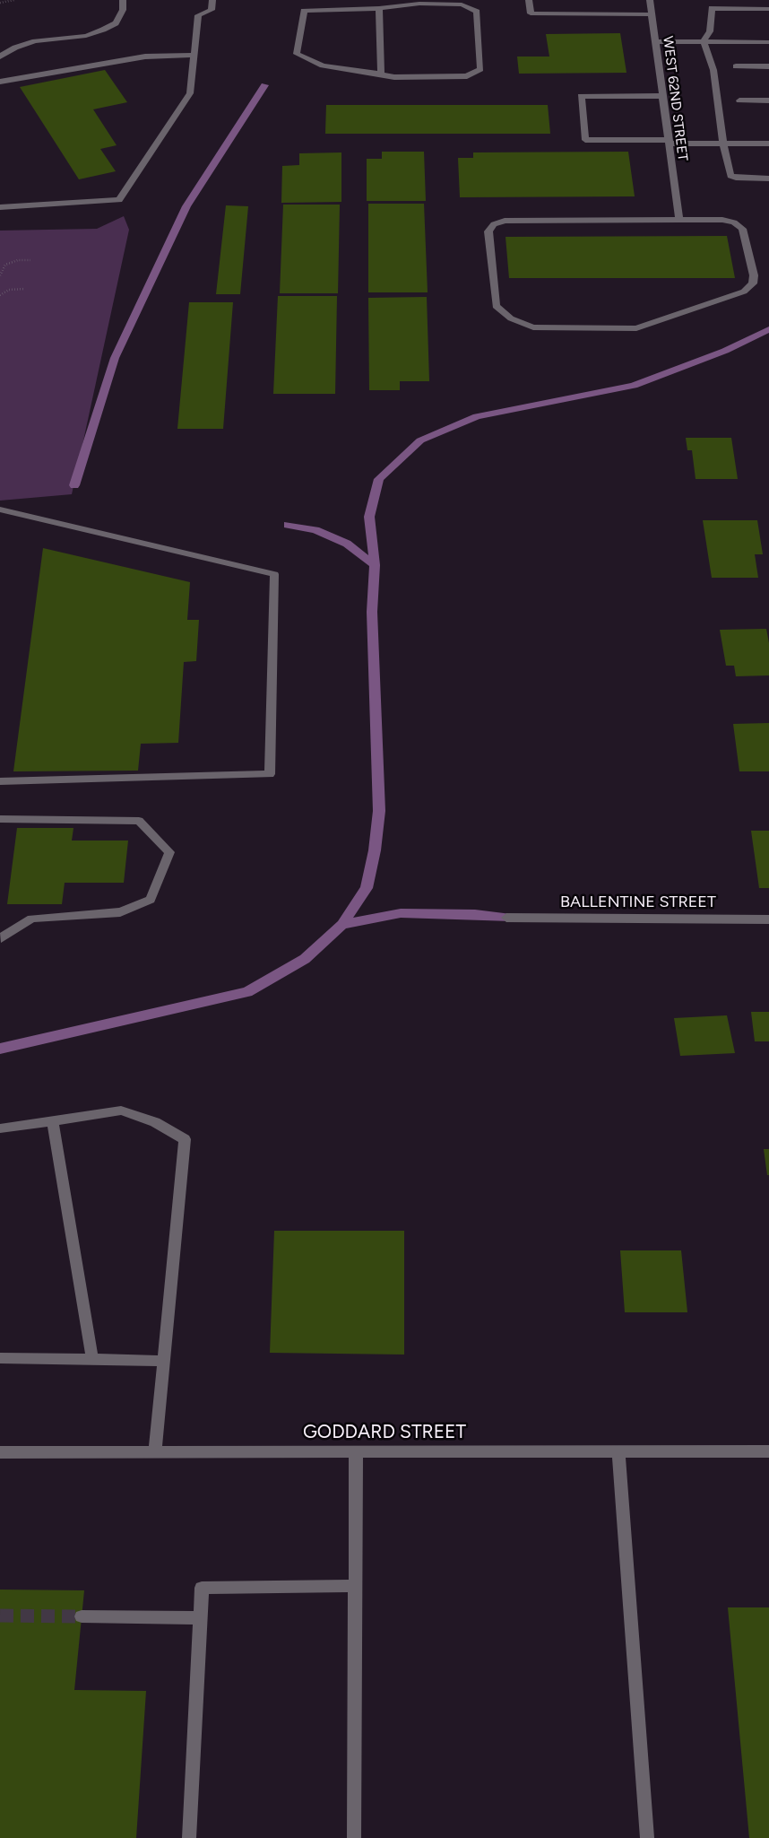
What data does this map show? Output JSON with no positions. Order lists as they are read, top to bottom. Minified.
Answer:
{"streets":{"street":["WEST 62ND STREET","BALLENTINE STREET","GODDARD STREET"]}}
